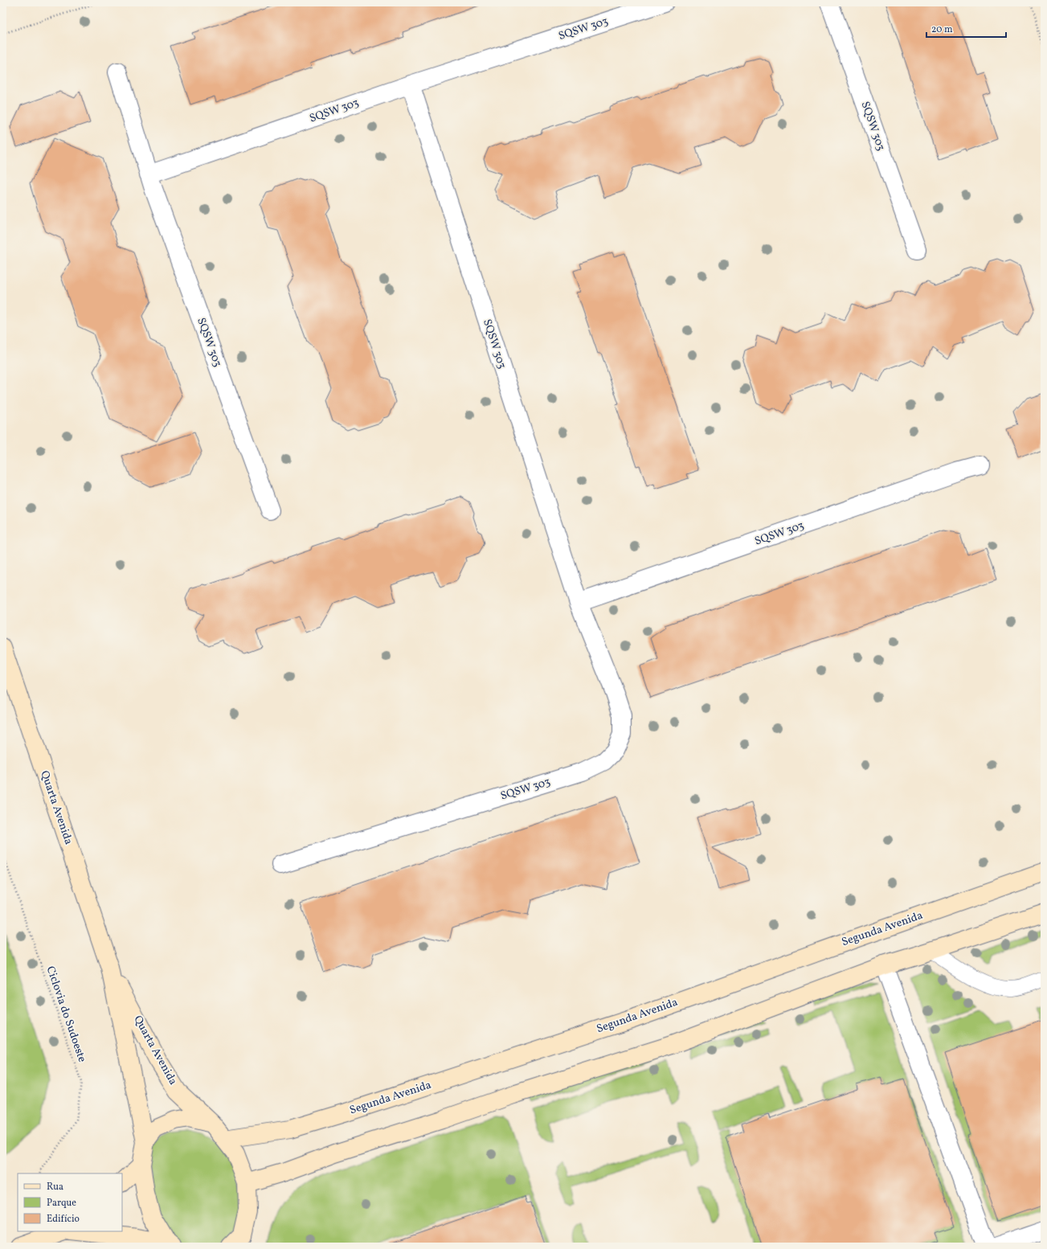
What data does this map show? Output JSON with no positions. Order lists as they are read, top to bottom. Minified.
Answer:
{"streets":{"street":["SQSW 303","Quarta Avenida","Segunda Avenida"],"path":["Ciclovia do Sudoeste"]},"crossings":[["Quarta Avenida","Segunda Avenida"]],"legend":["Rua","Parque","Edifício"],"scale_bar":"20 m"}
